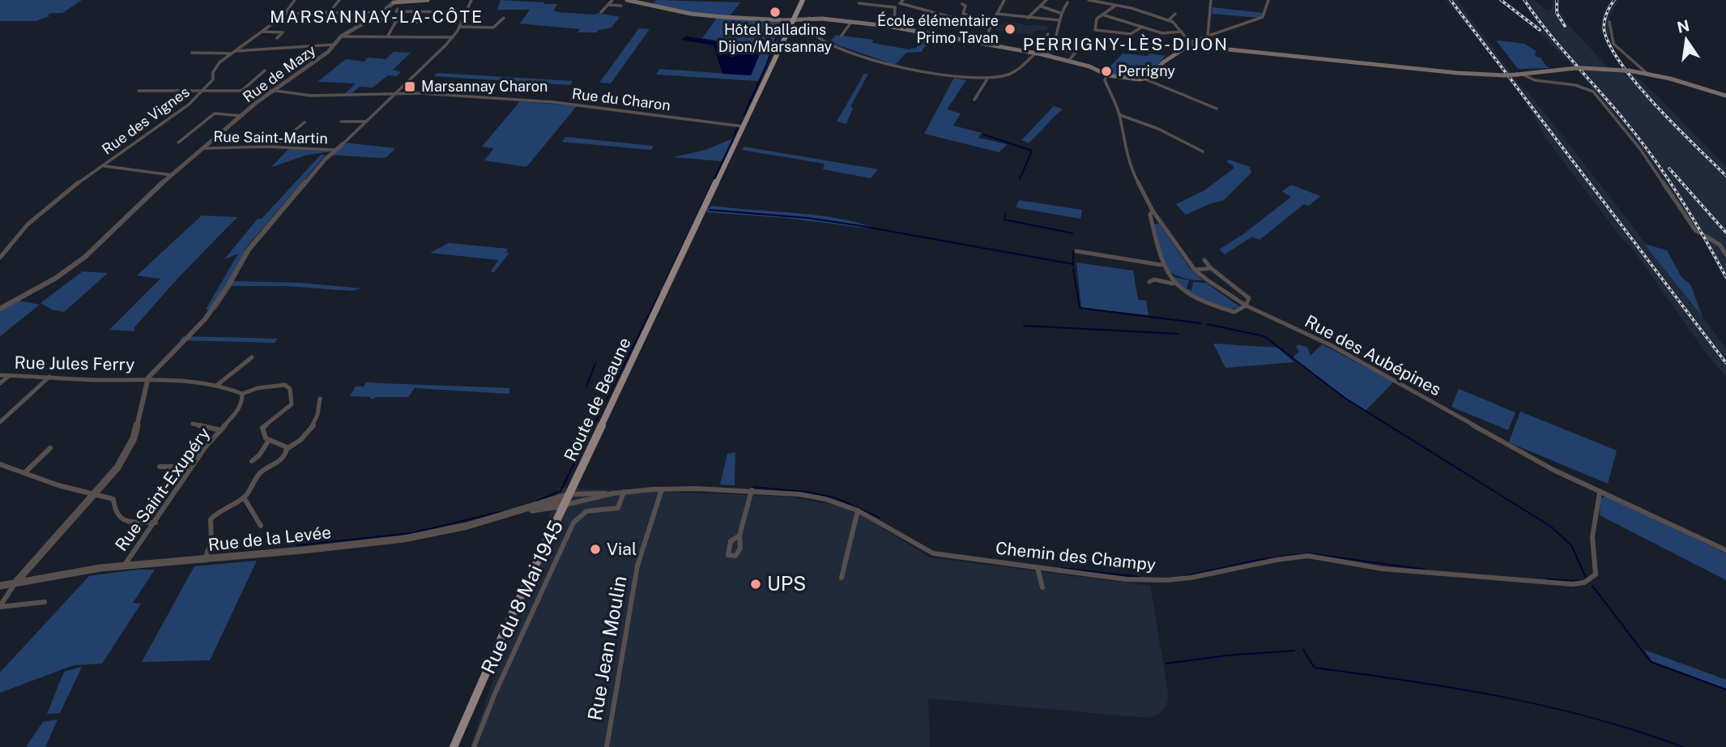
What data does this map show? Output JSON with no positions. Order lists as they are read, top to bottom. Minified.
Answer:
{"streets":{"main road":["Route de Beaune"],"street":["Rue de Mazy","Rue du Charon","Rue des Vignes","Rue Saint-Martin","Rue des Aubépines","Rue Jules Ferry","Rue Saint-Exupéry","Rue de la Levée","Chemin des Champy","Rue du 8 Mai 1945","Rue Jean Moulin"]},"crossings":[["Rue de Mazy","Rue du Charon"],["Rue de Mazy","Rue des Vignes"],["Rue de Mazy","Rue Saint-Martin"],["Rue du Charon","Rue des Vignes"],["Rue du Charon","Route de Beaune"],["Rue des Aubépines","Chemin des Champy"],["Route de Beaune","Chemin des Champy"],["Rue Saint-Exupéry","Rue de la Levée"],["Chemin des Champy","Rue du 8 Mai 1945"],["Chemin des Champy","Rue Jean Moulin"]],"districts":["MARSANNAY-LA-CÔTE","PERRIGNY-LÈS-DIJON"],"places":{"other":["Hôtel balladins Dijon/Marsannay","École élémentaire Primo Tavan","Perrigny","Vial","UPS"],"transit":["Marsannay Charon"]},"north":"top"}
